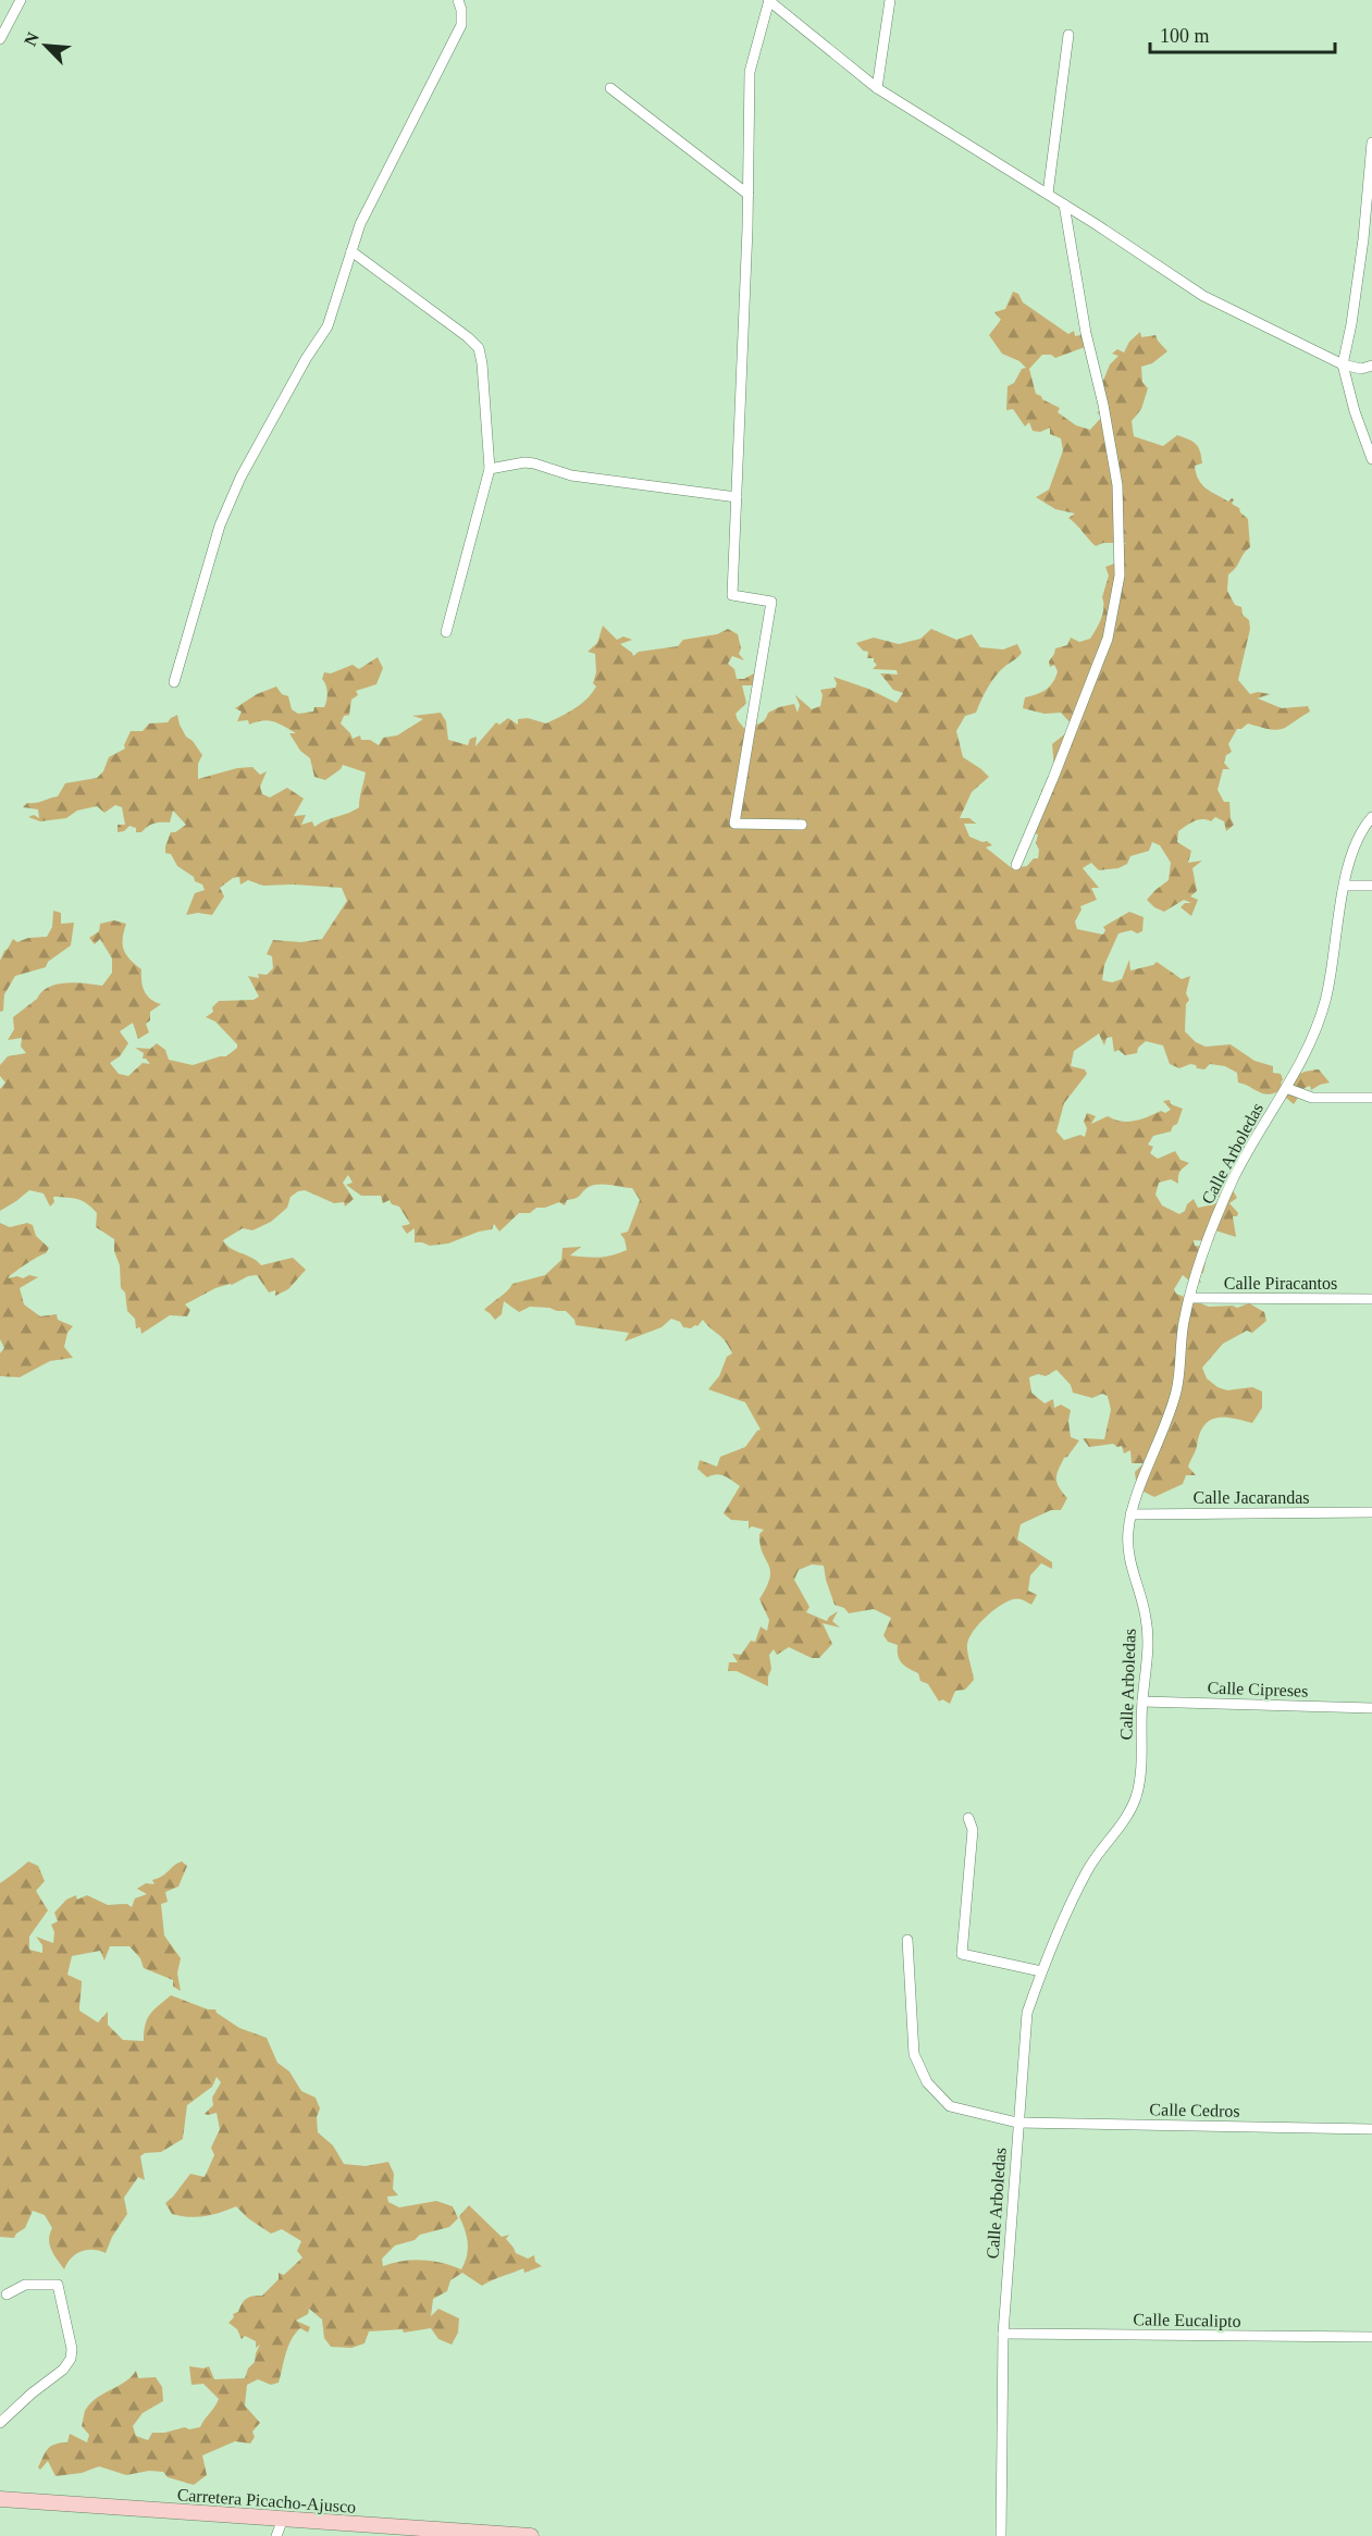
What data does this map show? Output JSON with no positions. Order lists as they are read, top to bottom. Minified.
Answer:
{"streets":{"main road":["Carretera Picacho-Ajusco"],"street":["Calle Arboledas","Calle Piracantos","Calle Jacarandas","Calle Cipreses","Calle Cedros","Calle Eucalipto"]},"crossings":[["Calle Arboledas","Calle Piracantos"],["Calle Arboledas","Calle Jacarandas"],["Calle Arboledas","Calle Cipreses"],["Calle Arboledas","Calle Cedros"],["Calle Arboledas","Calle Eucalipto"]],"scale_bar":"100 m","north":"top left"}
